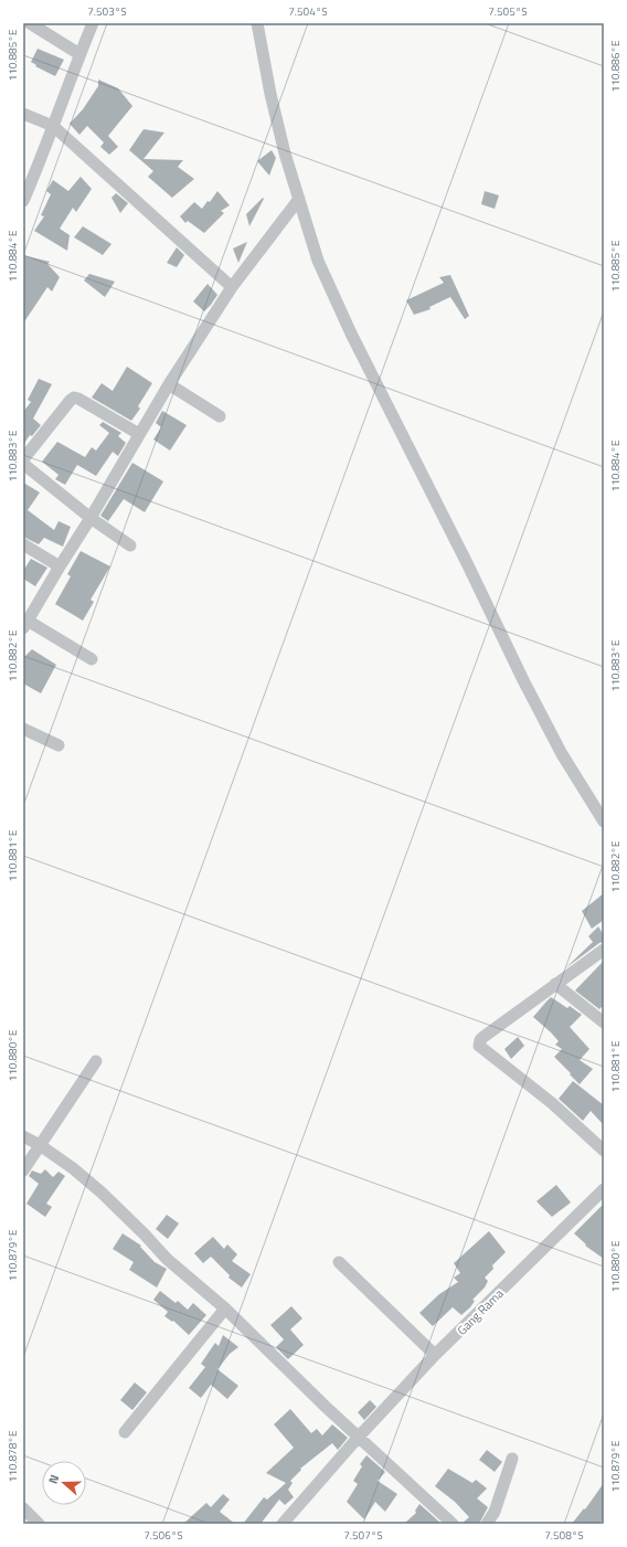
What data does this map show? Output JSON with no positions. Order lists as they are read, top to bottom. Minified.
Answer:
{"streets":{"street":["Gang Rama"]},"north":"left","coordinates":["7.503°S","7.504°S","7.505°S","110.885°E","110.886°E","110.884°E","110.883°E","110.882°E","110.881°E","110.880°E","110.879°E","110.878°E","7.506°S","7.507°S","7.508°S"]}
